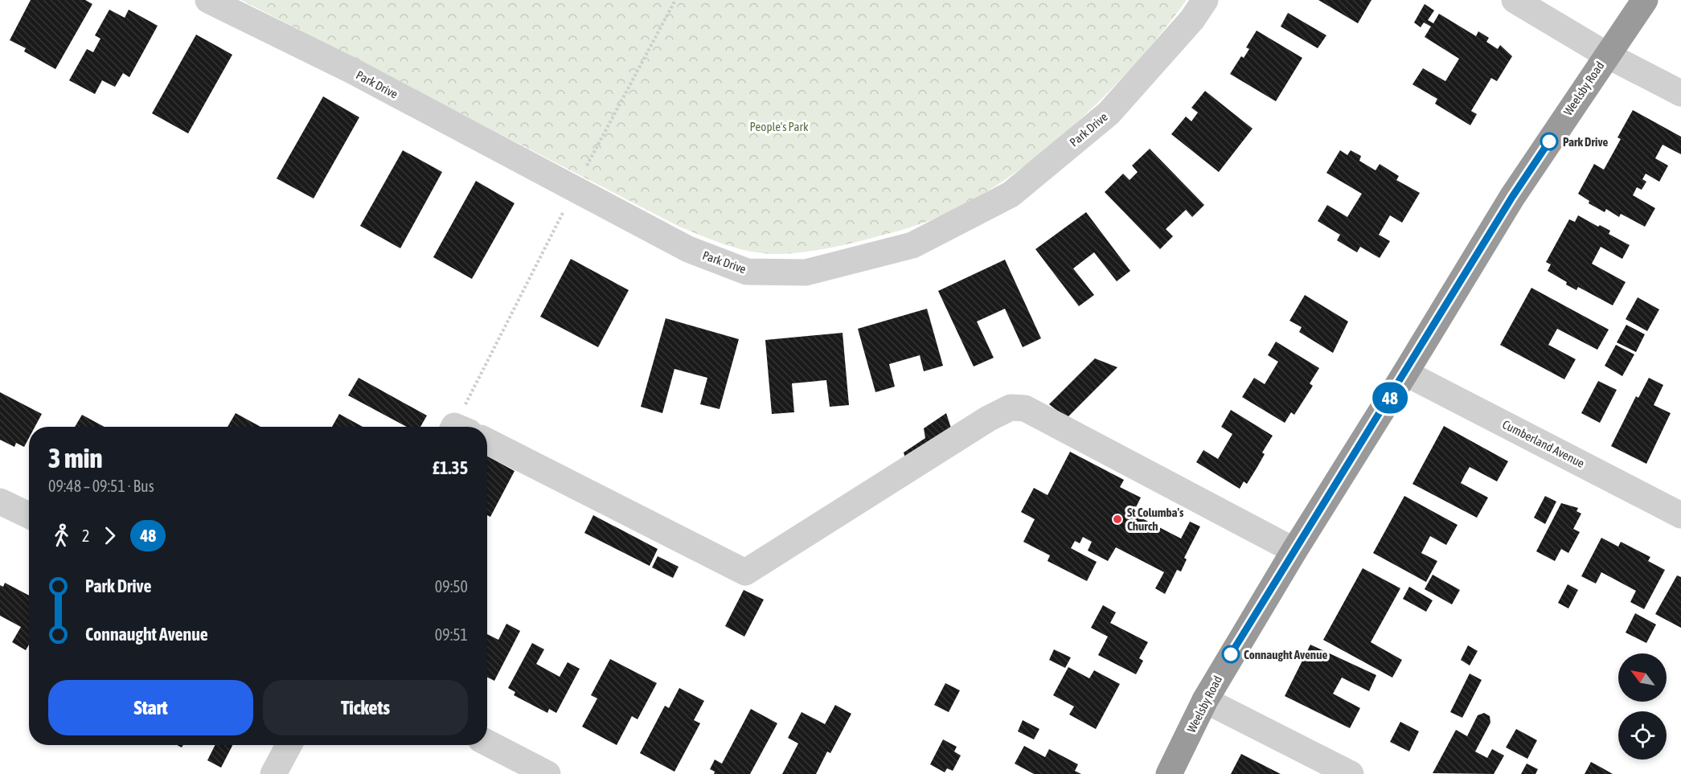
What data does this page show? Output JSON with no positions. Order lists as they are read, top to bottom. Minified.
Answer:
{"streets":{"highway":["Weelsby Road"],"street":["Park Drive","Cumberland Avenue"]},"crossings":[["Weelsby Road","Cumberland Avenue"]],"parks":["People's Park"],"places":["Park Drive","St Columba's Church","Connaught Avenue"],"lines":["bus line 48"],"north":"top left","page":{"on_map":"48","heading":["3 min","09:48 – 09:51 · Bus","£1.35"],"legs":["2","48"],"list":[{"name":"Park Drive","value":"09:50"},{"name":"Connaught Avenue","value":"09:51"}],"buttons":["Start","Tickets"]}}
